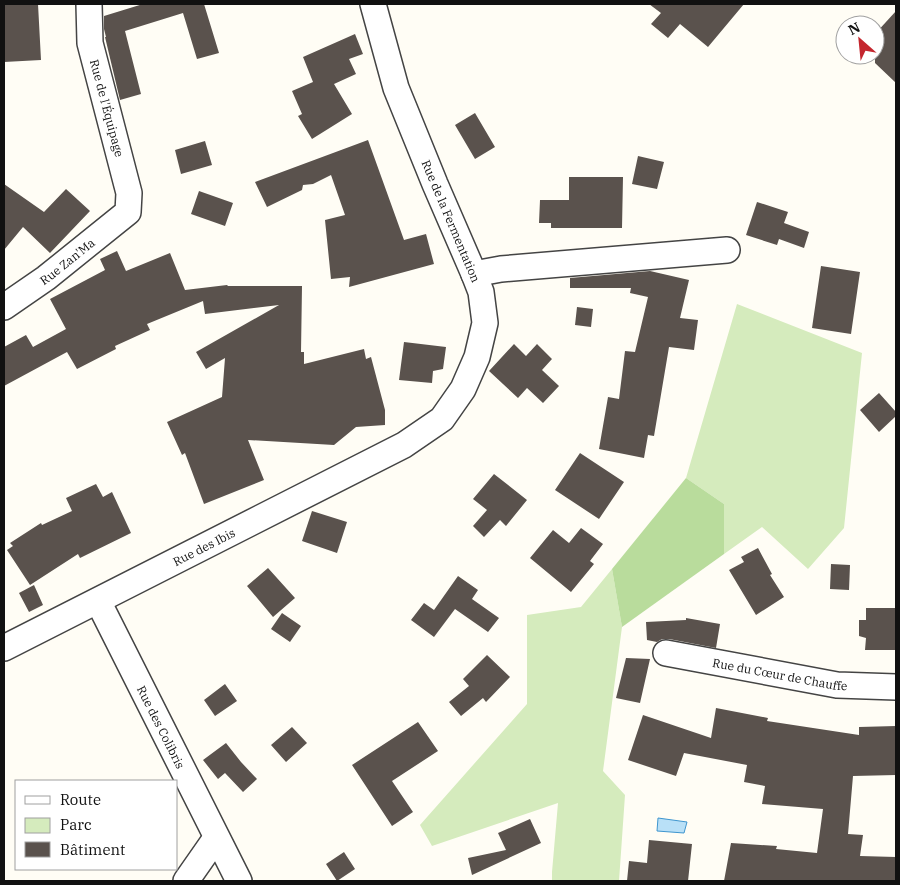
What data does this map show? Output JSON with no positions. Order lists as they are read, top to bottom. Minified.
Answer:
{"streets":{"street":["Rue de l'Équipage","Rue de la Fermentation","Rue Zan'Ma","Rue des Ibis","Rue du Cœur de Chauffe","Rue des Colibris"]},"crossings":[["Rue de l'Équipage","Rue Zan'Ma"],["Rue de la Fermentation","Rue des Ibis"],["Rue des Ibis","Rue des Colibris"]],"legend":["Route","Parc","Bâtiment"],"north":"top left"}
